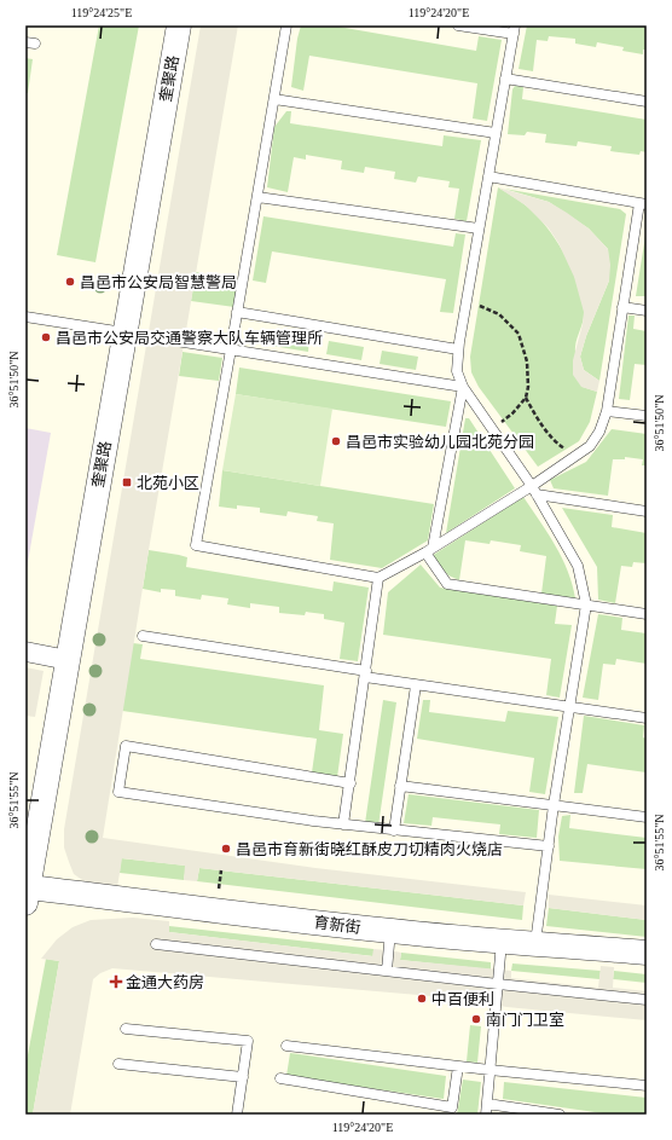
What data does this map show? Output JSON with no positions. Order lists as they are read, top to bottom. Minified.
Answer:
{"streets":{"street":["奎聚路","育新街"]},"crossings":[["奎聚路","育新街"]],"places":{"other":["昌邑市公安局智慧警局","昌邑市公安局交通警察大队车辆管理所","昌邑市实验幼儿园北苑分园","昌邑市育新街晓红酥皮刀切精肉火烧店","中百便利","南门门卫室"],"transit":["北苑小区"],"health":["金通大药房"]},"coordinates":["119°24'25\"E","119°24'20\"E","36°51'50\"N","36°51'55\"N"]}
